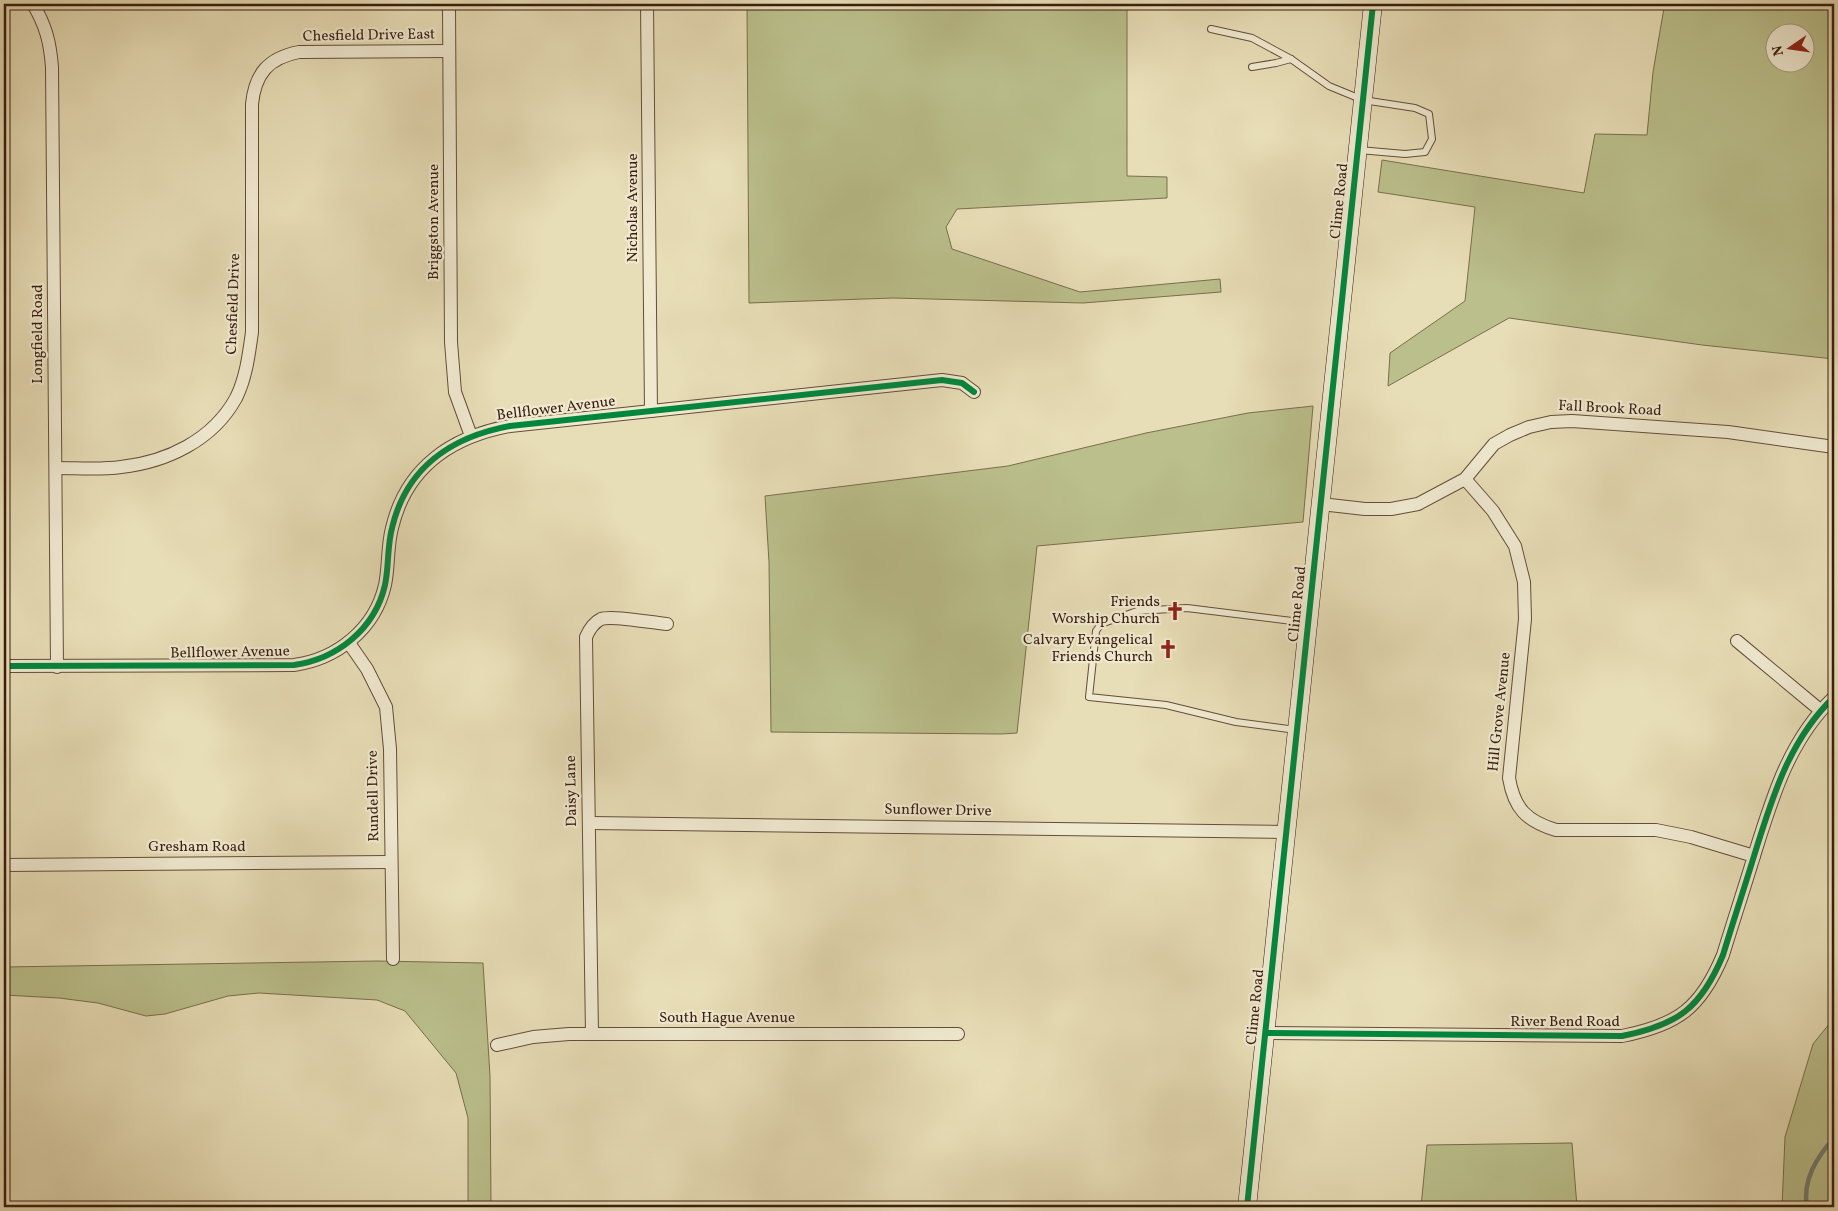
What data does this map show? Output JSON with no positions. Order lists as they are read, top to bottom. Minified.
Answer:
{"streets":{"main road":["Clime Road"],"street":["Chesfield Drive East","Nicholas Avenue","Briggston Avenue","Chesfield Drive","Longfield Road","Bellflower Avenue","Fall Brook Road","Hill Grove Avenue","Daisy Lane","Rundell Drive","Sunflower Drive","Gresham Road","South Hague Avenue","River Bend Road"]},"crossings":[["Chesfield Drive East","Briggston Avenue"],["Chesfield Drive East","Chesfield Drive"],["Clime Road","Fall Brook Road"],["Clime Road","Sunflower Drive"],["Clime Road","River Bend Road"],["Nicholas Avenue","Bellflower Avenue"],["Briggston Avenue","Bellflower Avenue"],["Chesfield Drive","Longfield Road"],["Longfield Road","Bellflower Avenue"],["Bellflower Avenue","Rundell Drive"],["Fall Brook Road","Hill Grove Avenue"],["Hill Grove Avenue","River Bend Road"],["Daisy Lane","Sunflower Drive"],["Daisy Lane","South Hague Avenue"],["Rundell Drive","Gresham Road"]],"places":{"church":["Friends Worship Church","Calvary Evangelical Friends Church"]},"north":"left"}
